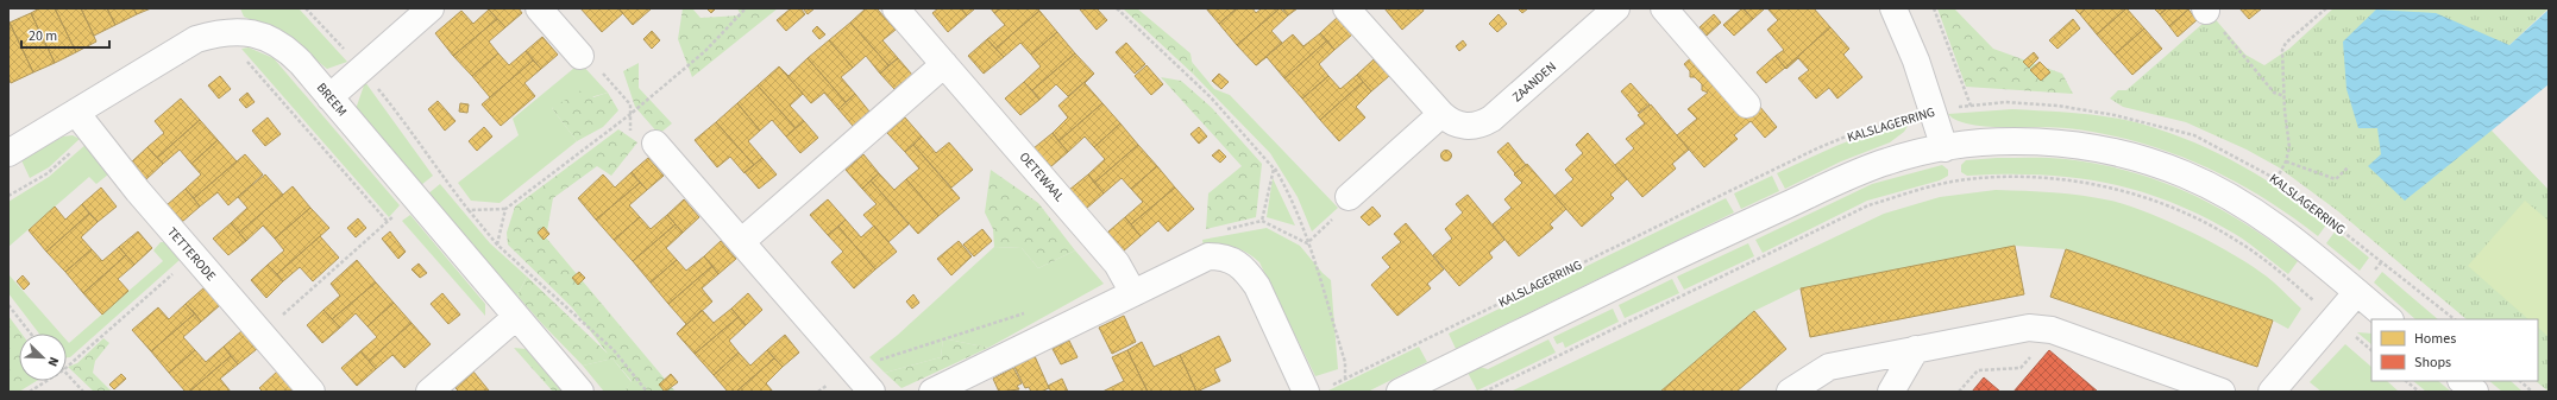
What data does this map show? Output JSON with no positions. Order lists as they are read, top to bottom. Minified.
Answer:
{"streets":{"street":["ZAANDEN","BREEM","OETEWAAL","TETTERODE"],"path":["KALSLAGERRING"]},"crossings":[["BREEM","TETTERODE"]],"legend":["Homes","Shops"],"scale_bar":"20 m","north":"bottom right"}
